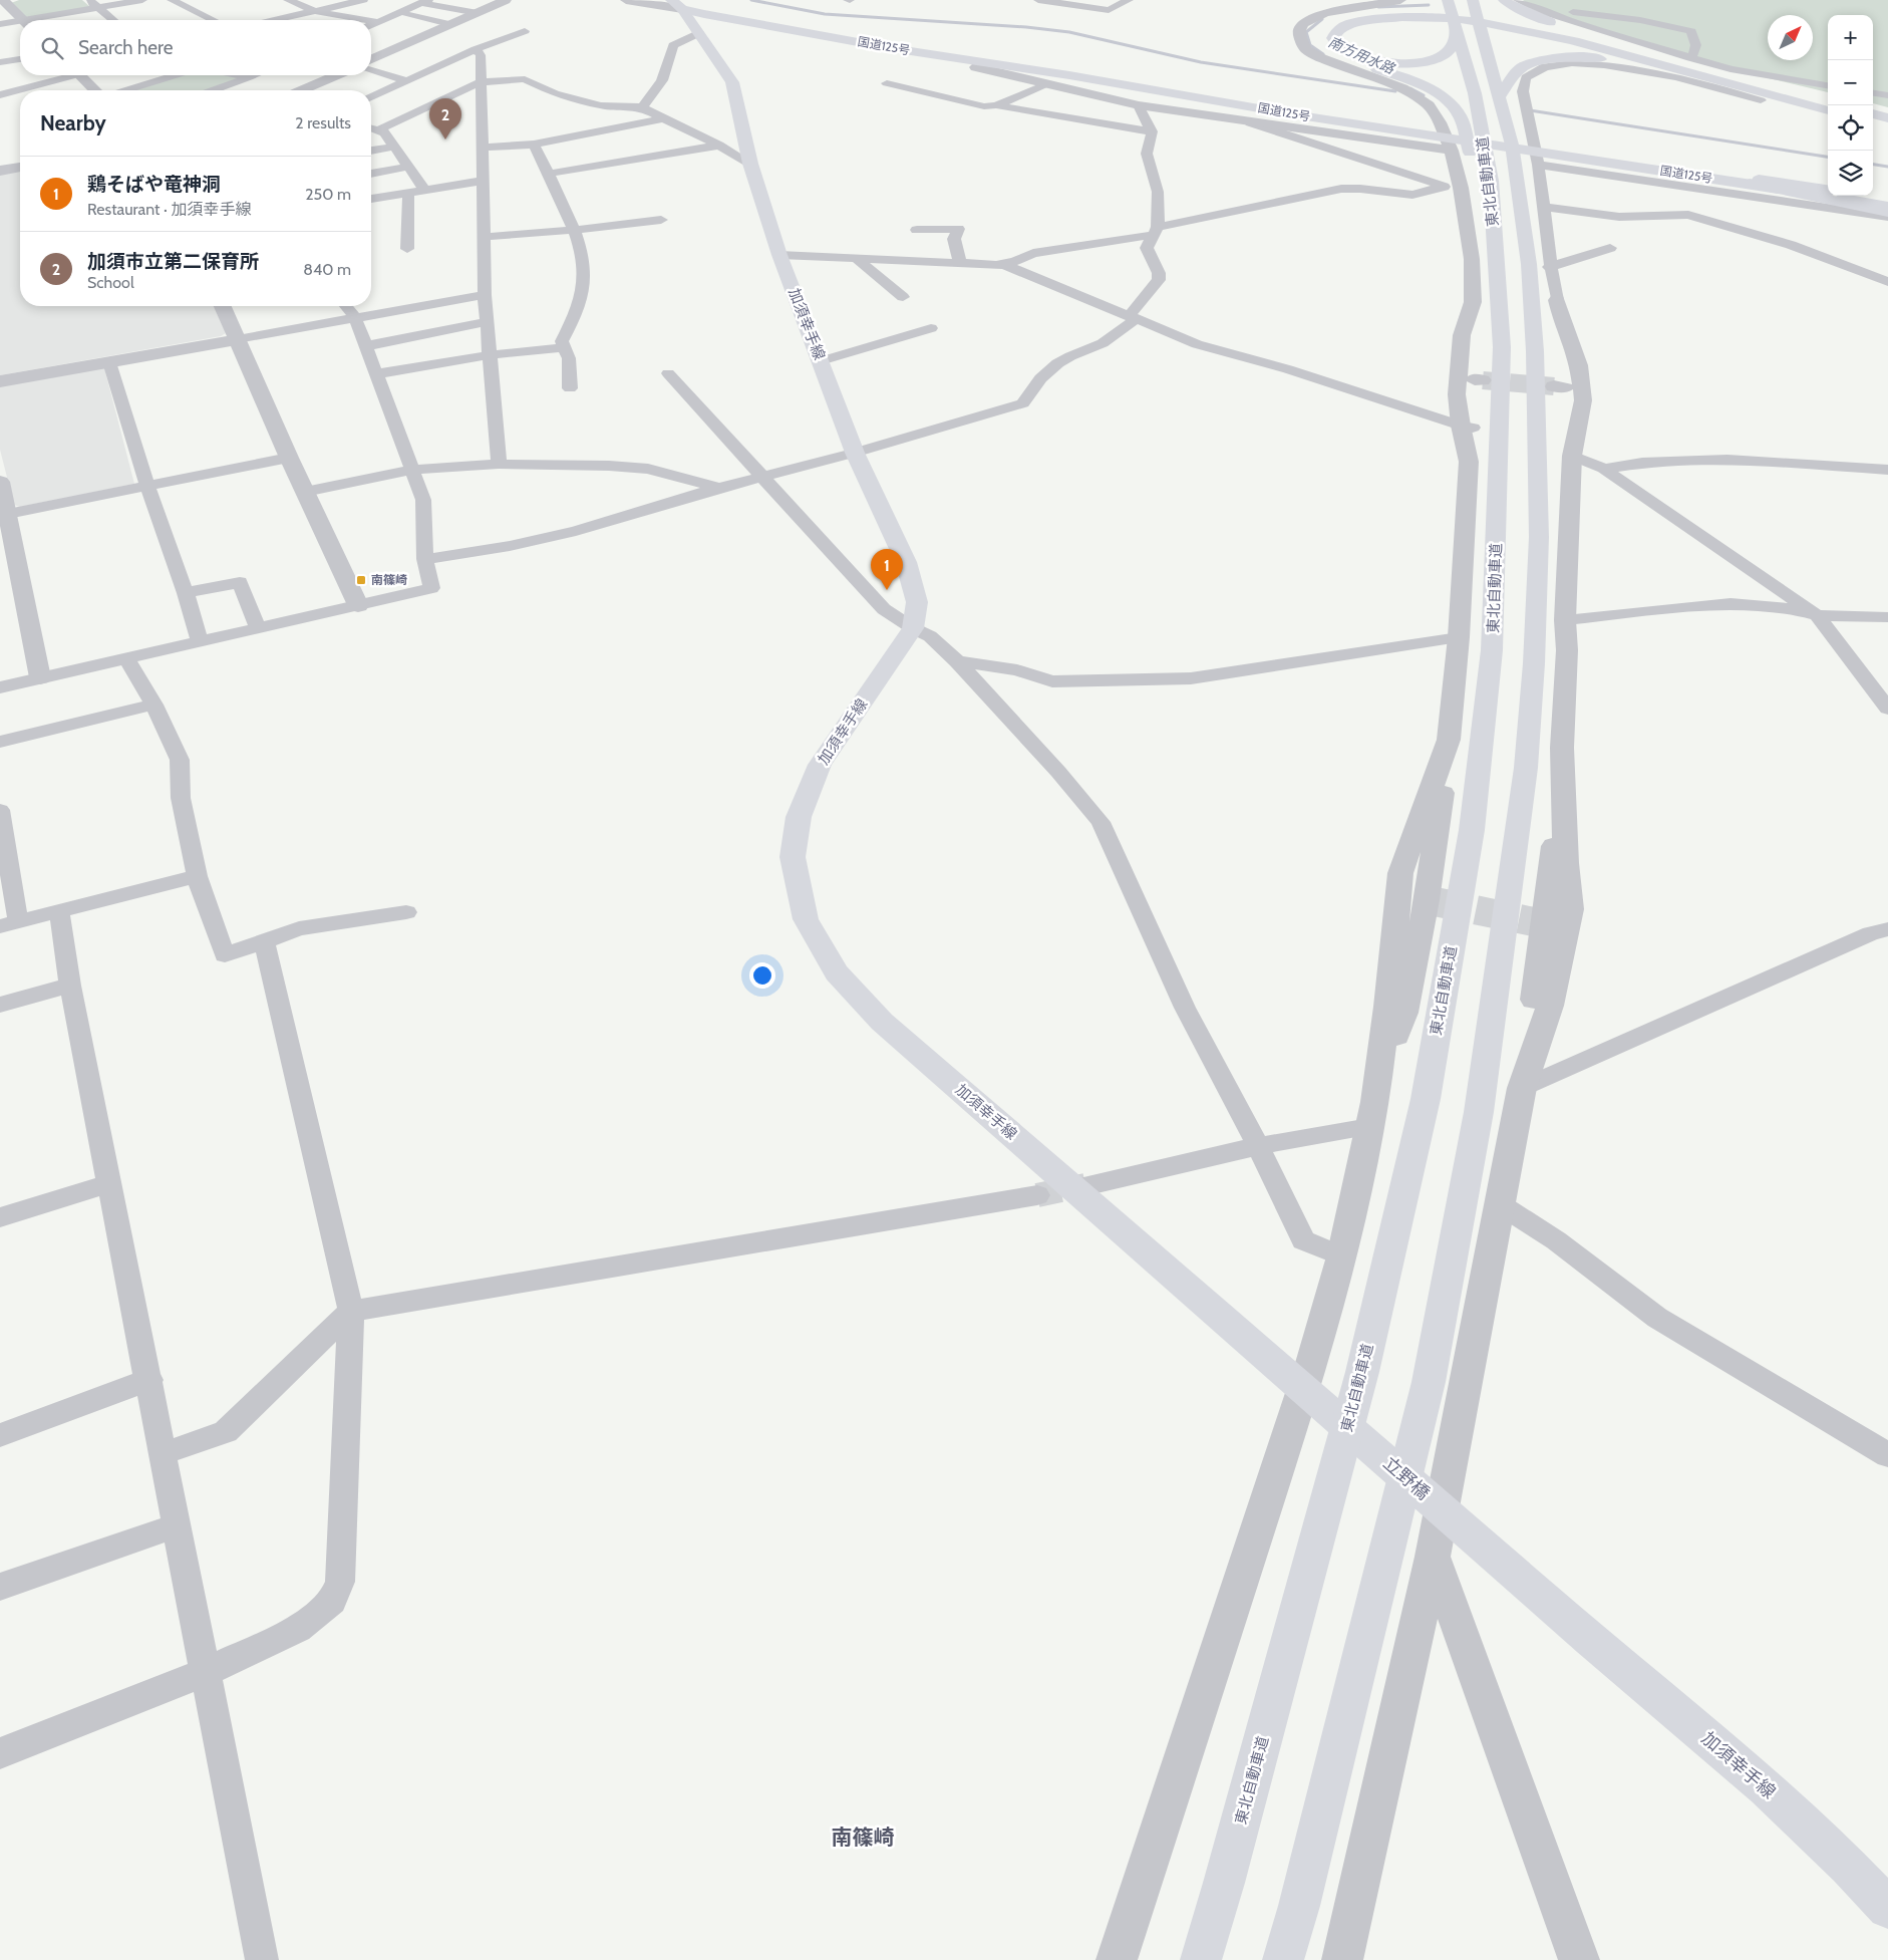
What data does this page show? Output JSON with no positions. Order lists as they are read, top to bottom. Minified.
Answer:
{"streets":{"main road":["国道125号","東北自動車道","加須幸手線","立野橋"]},"crossings":[["国道125号","加須幸手線"],["加須幸手線","立野橋"]],"districts":["南篠崎"],"water":["南方用水路"],"places":{"transit":["南篠崎"]},"north":"top right","page":{"map_buttons":["+","−"],"search":"Search here","heading":["Nearby","2 results"],"pins":["2","1"],"list":[{"mark":"1","name":"鶏そばや竜神洞","note":"Restaurant · 加須幸手線","value":"250 m"},{"mark":"2","name":"加須市立第二保育所","note":"School","value":"840 m"}]}}
